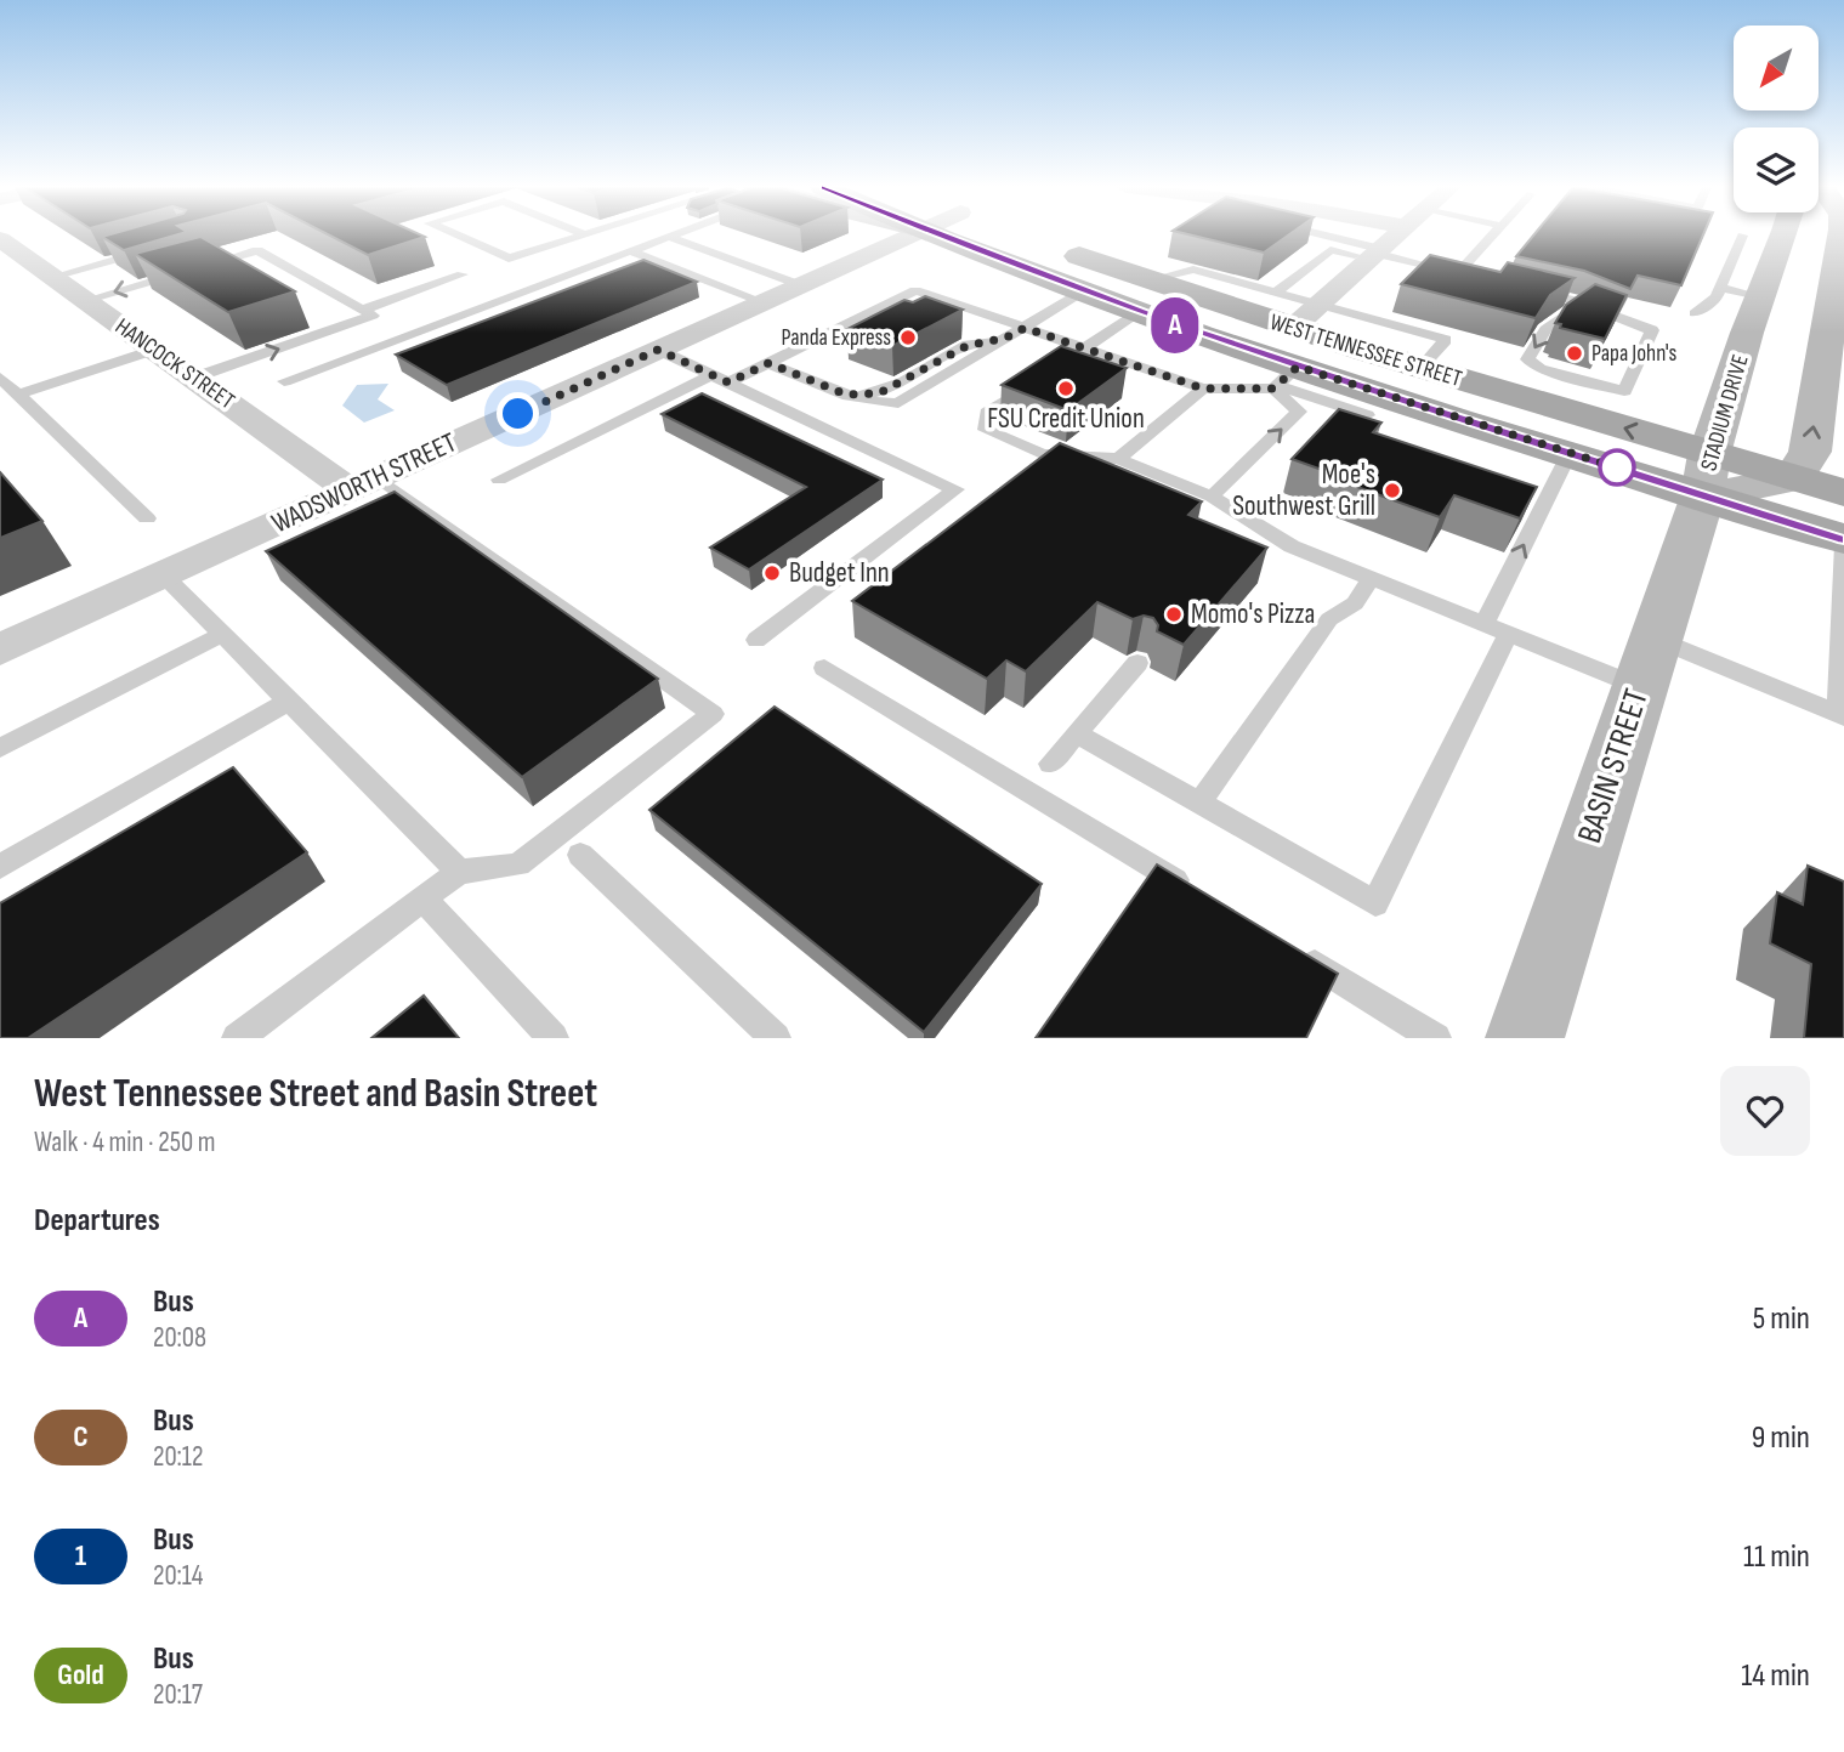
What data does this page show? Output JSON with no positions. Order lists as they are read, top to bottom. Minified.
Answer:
{"streets":{"main road":["WEST TENNESSEE STREET","STADIUM DRIVE","BASIN STREET"],"street":["HANCOCK STREET","WADSWORTH STREET"]},"crossings":[["WEST TENNESSEE STREET","STADIUM DRIVE"],["WEST TENNESSEE STREET","BASIN STREET"],["HANCOCK STREET","WADSWORTH STREET"],["STADIUM DRIVE","BASIN STREET"]],"places":["Panda Express","Papa John's","FSU Credit Union","Moe's Southwest Grill","Budget Inn","Momo's Pizza"],"lines":["bus line A"],"north":"bottom left","page":{"on_map":"A","heading":[["West Tennessee Street and Basin Street","Walk · 4 min · 250 m"],"Departures"],"list":[{"mark":"A","name":"Bus","note":"20:08","value":"5 min"},{"mark":"C","name":"Bus","note":"20:12","value":"9 min"},{"mark":"1","name":"Bus","note":"20:14","value":"11 min"},{"mark":"Gold","name":"Bus","note":"20:17","value":"14 min"}]}}
